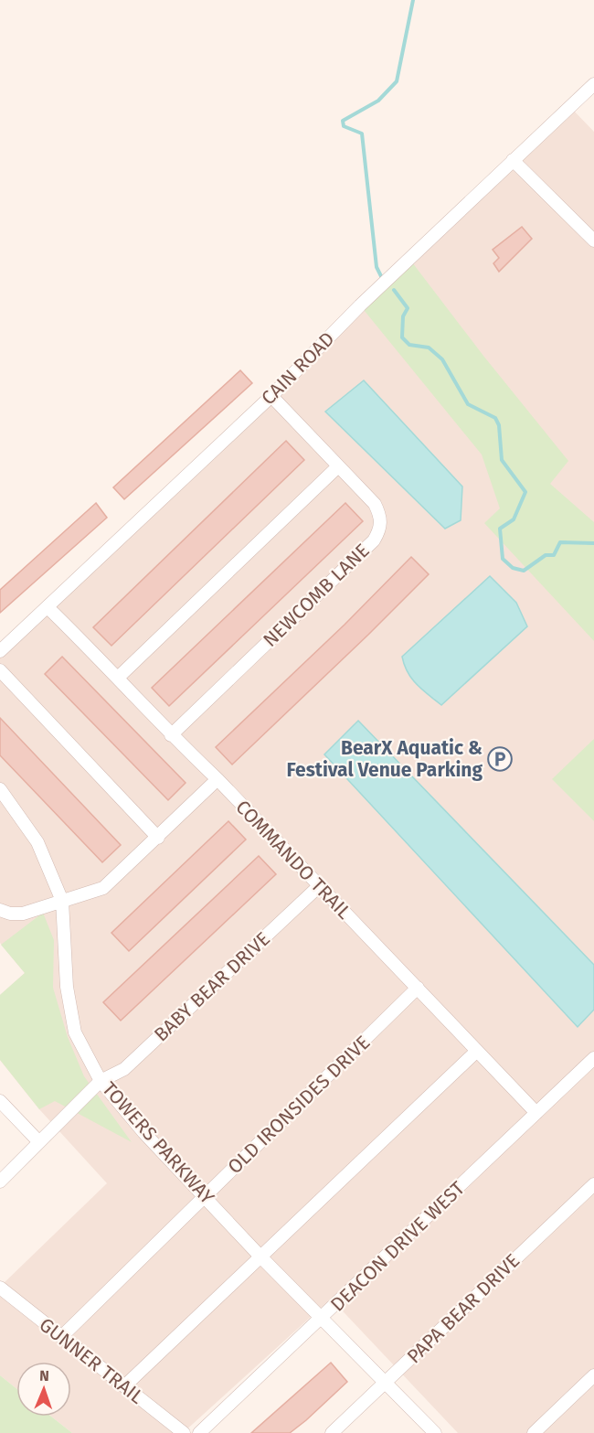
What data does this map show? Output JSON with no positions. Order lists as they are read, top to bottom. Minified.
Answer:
{"streets":{"street":["CAIN ROAD","NEWCOMB LANE","COMMANDO TRAIL","BABY BEAR DRIVE","OLD IRONSIDES DRIVE","TOWERS PARKWAY","DEACON DRIVE WEST","PAPA BEAR DRIVE","GUNNER TRAIL"]},"crossings":[["CAIN ROAD","NEWCOMB LANE"],["CAIN ROAD","COMMANDO TRAIL"],["NEWCOMB LANE","COMMANDO TRAIL"],["COMMANDO TRAIL","BABY BEAR DRIVE"],["COMMANDO TRAIL","OLD IRONSIDES DRIVE"],["COMMANDO TRAIL","DEACON DRIVE WEST"],["BABY BEAR DRIVE","TOWERS PARKWAY"],["OLD IRONSIDES DRIVE","TOWERS PARKWAY"],["OLD IRONSIDES DRIVE","GUNNER TRAIL"],["TOWERS PARKWAY","DEACON DRIVE WEST"],["TOWERS PARKWAY","PAPA BEAR DRIVE"]],"places":{"parking":["BearX Aquatic & Festival Venue Parking"]},"north":"top"}
